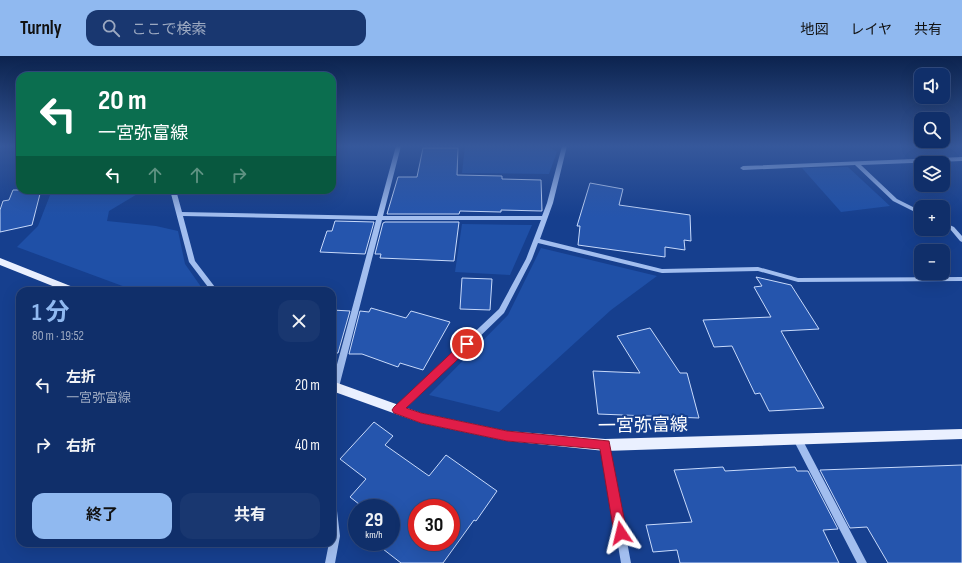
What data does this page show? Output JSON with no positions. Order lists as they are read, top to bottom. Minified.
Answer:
{"streets":{"main road":["一宮弥富線"]},"page":{"header":"Turnly","search":"ここで検索","nav":["地図","レイヤ","共有"],"map_buttons":["+","−"],"turn":["20 m","一宮弥富線"],"heading":["1 分","80 m · 19:52"],"list":[{"name":"左折","note":"一宮弥富線","value":"20 m"},{"name":"右折","value":"40 m"}],"buttons":["終了","共有"],"speed":"29 km/h","limit":"30"}}
